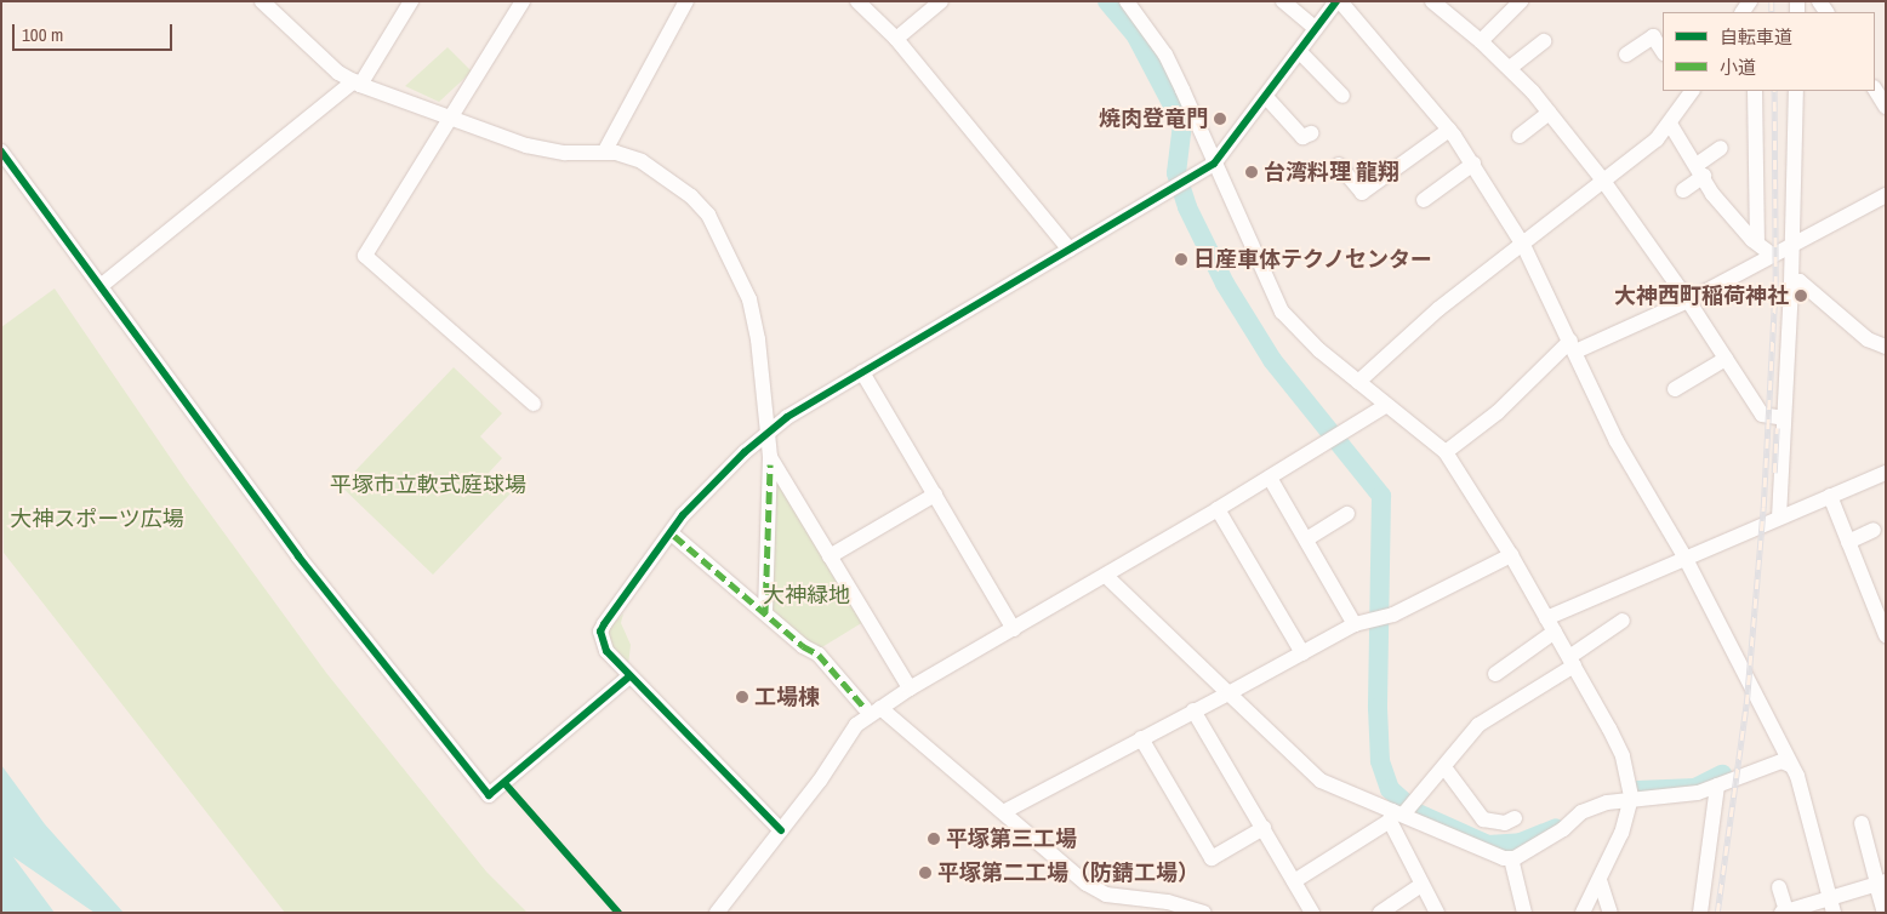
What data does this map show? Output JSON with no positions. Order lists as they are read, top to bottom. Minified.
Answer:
{"parks":["平塚市立軟式庭球場","大神スポーツ広場","大神緑地"],"places":["焼肉登竜門","台湾料理 龍翔","日産車体テクノセンター","大神西町稲荷神社","工場棟","平塚第三工場","平塚第二工場（防錆工場）"],"legend":["自転車道","小道"],"scale_bar":"100 m"}
